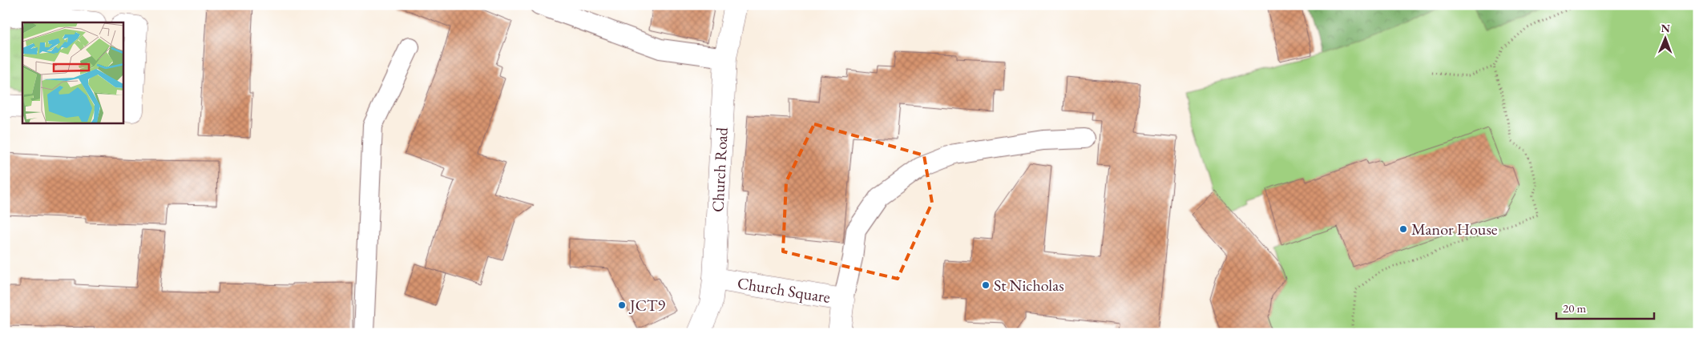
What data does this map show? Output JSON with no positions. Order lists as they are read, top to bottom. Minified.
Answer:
{"streets":{"street":["Church Road","Church Square"]},"crossings":[["Church Road","Church Square"]],"places":["Manor House","St Nicholas","JCT9"],"scale_bar":"20 m","north":"top"}
